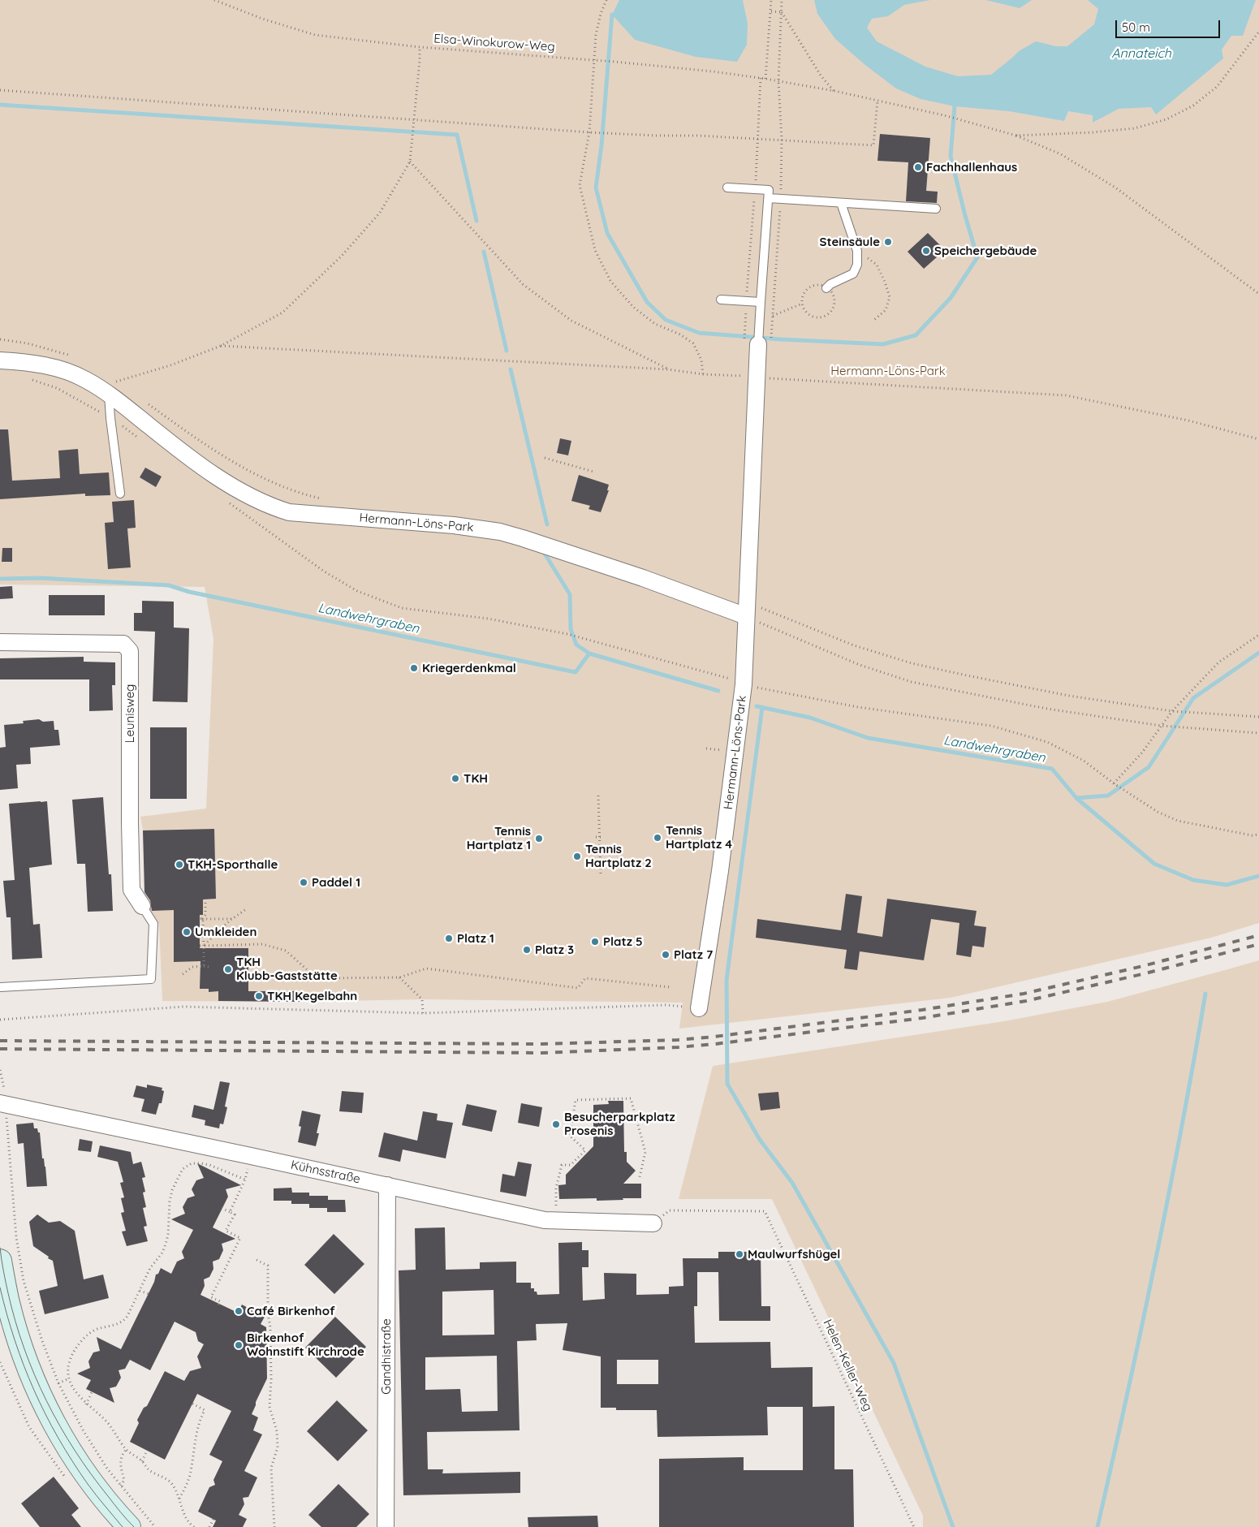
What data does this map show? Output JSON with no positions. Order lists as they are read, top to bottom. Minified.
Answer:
{"streets":{"street":["Hermann-Löns-Park","Leunisweg","Kühnsstraße","Gandhistraße"],"path":["Elsa-Winokurow-Weg","Helen-Keller-Weg"]},"crossings":[["Kühnsstraße","Gandhistraße"]],"water":["Annateich","Landwehrgraben"],"parks":["Hermann-Löns-Park"],"places":["Fachhallenhaus","Steinsäule","Speichergebäude","Kriegerdenkmal","TKH","Tennis Hartplatz 4","Tennis Hartplatz 1","Tennis Hartplatz 2","TKH-Sporthalle","Paddel 1","Umkleiden","Platz 1","Platz 5","Platz 3","Platz 7","TKH Klubb-Gaststätte","TKH Kegelbahn","Besucherparkplatz Prosenis","Maulwurfshügel","Café Birkenhof","Birkenhof Wohnstift Kirchrode"],"scale_bar":"50 m"}
